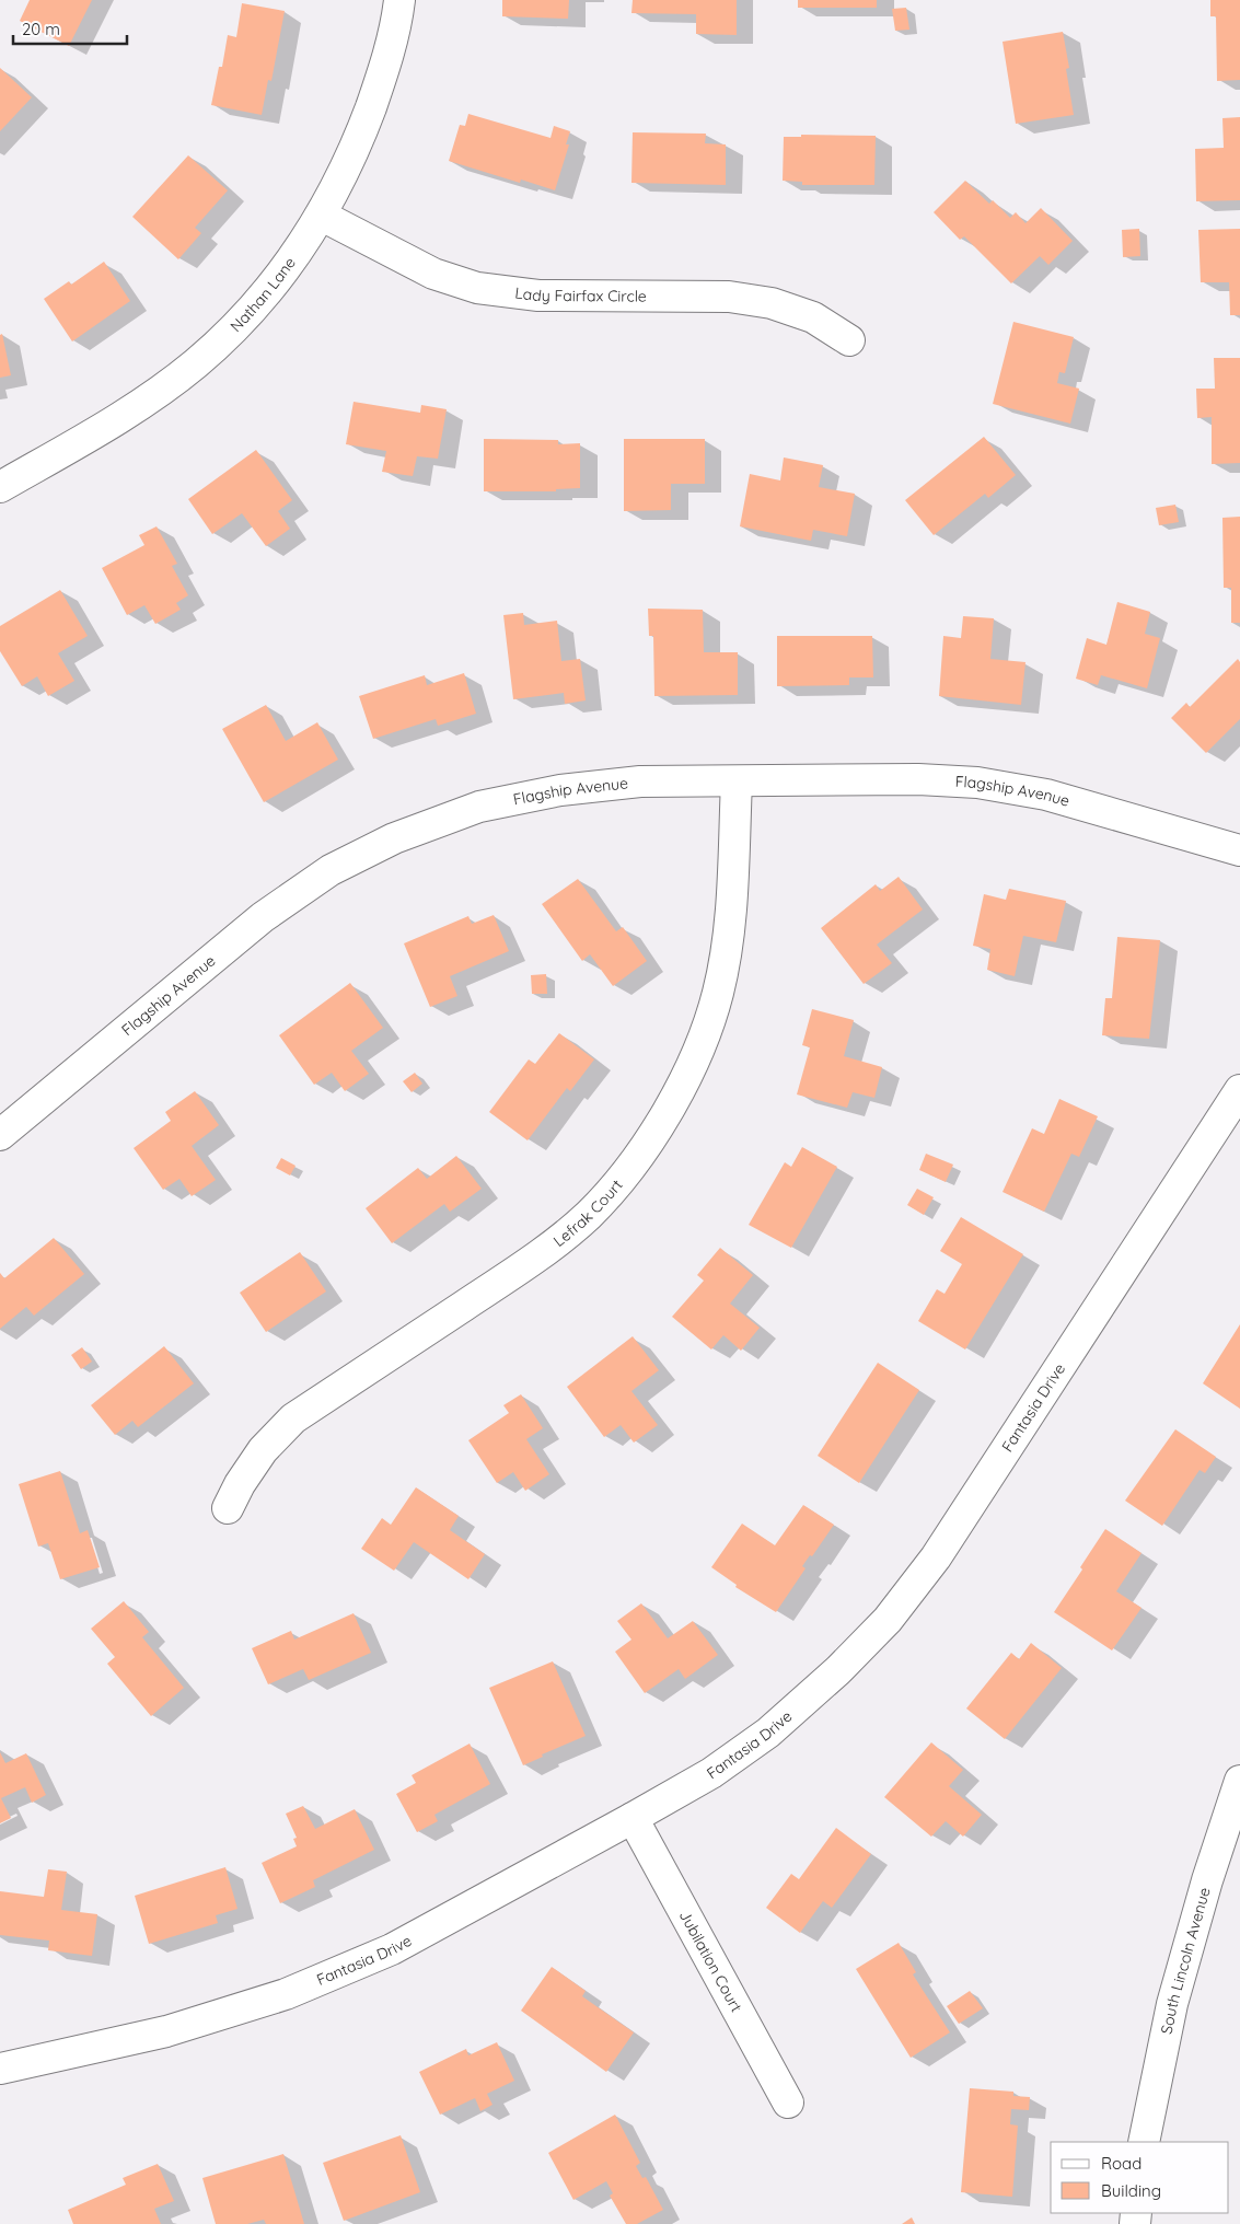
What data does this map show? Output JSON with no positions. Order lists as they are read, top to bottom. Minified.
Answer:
{"streets":{"street":["Nathan Lane","Lady Fairfax Circle","Flagship Avenue","Lefrak Court","Fantasia Drive","Jubilation Court","South Lincoln Avenue"]},"crossings":[["Nathan Lane","Lady Fairfax Circle"],["Flagship Avenue","Lefrak Court"],["Fantasia Drive","Jubilation Court"]],"legend":["Road","Building"],"scale_bar":"20 m"}
